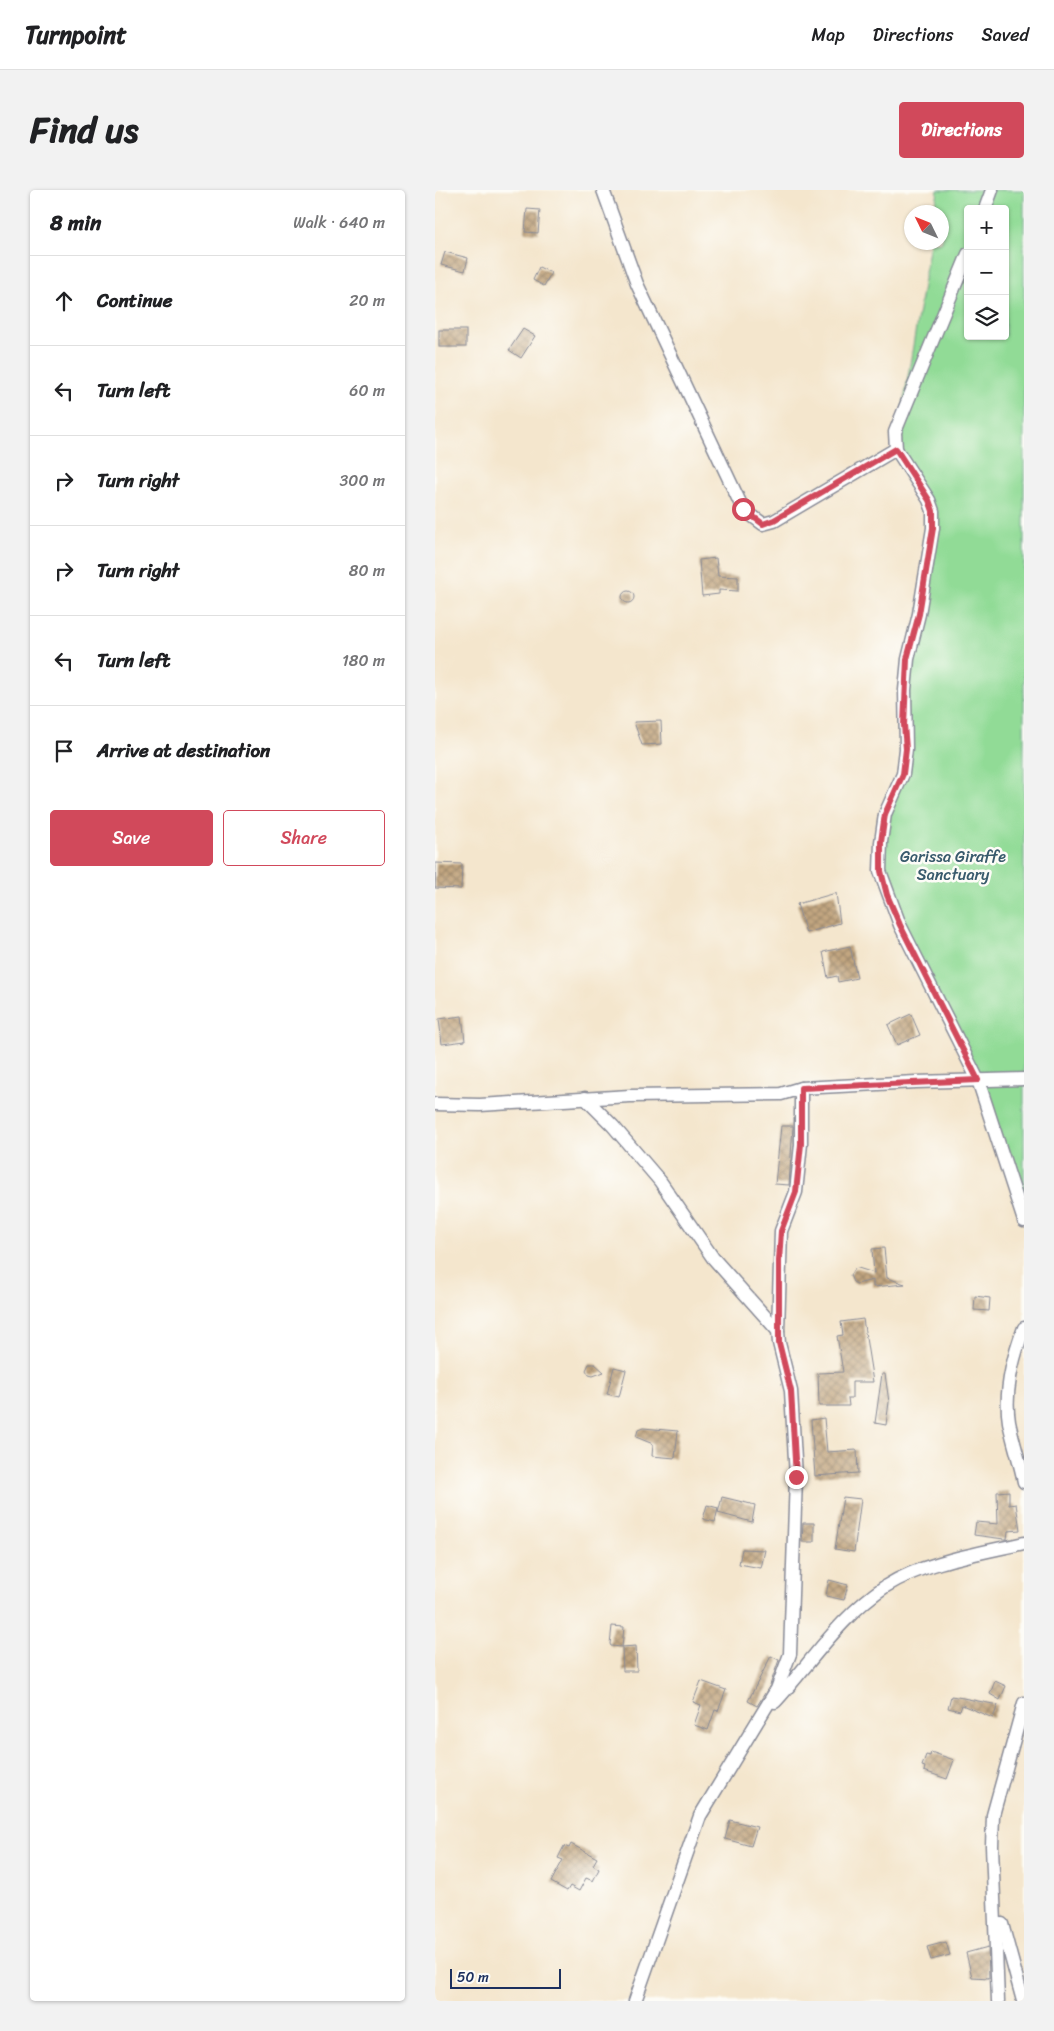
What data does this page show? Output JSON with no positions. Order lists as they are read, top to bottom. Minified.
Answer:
{"parks":["Garissa Giraffe Sanctuary"],"scale_bar":"50 m","north":"top left","page":{"header":"Turnpoint","nav":["Map","Directions","Saved"],"title":"Find us","buttons":["Directions",["Save","Share"]],"heading":["8 min","Walk · 640 m"],"map_buttons":["+","−"],"list":[["Continue","20 m"],["Turn left","60 m"],["Turn right","300 m"],["Turn right","80 m"],["Turn left","180 m"],"Arrive at destination"],"scale":"50 m"}}
